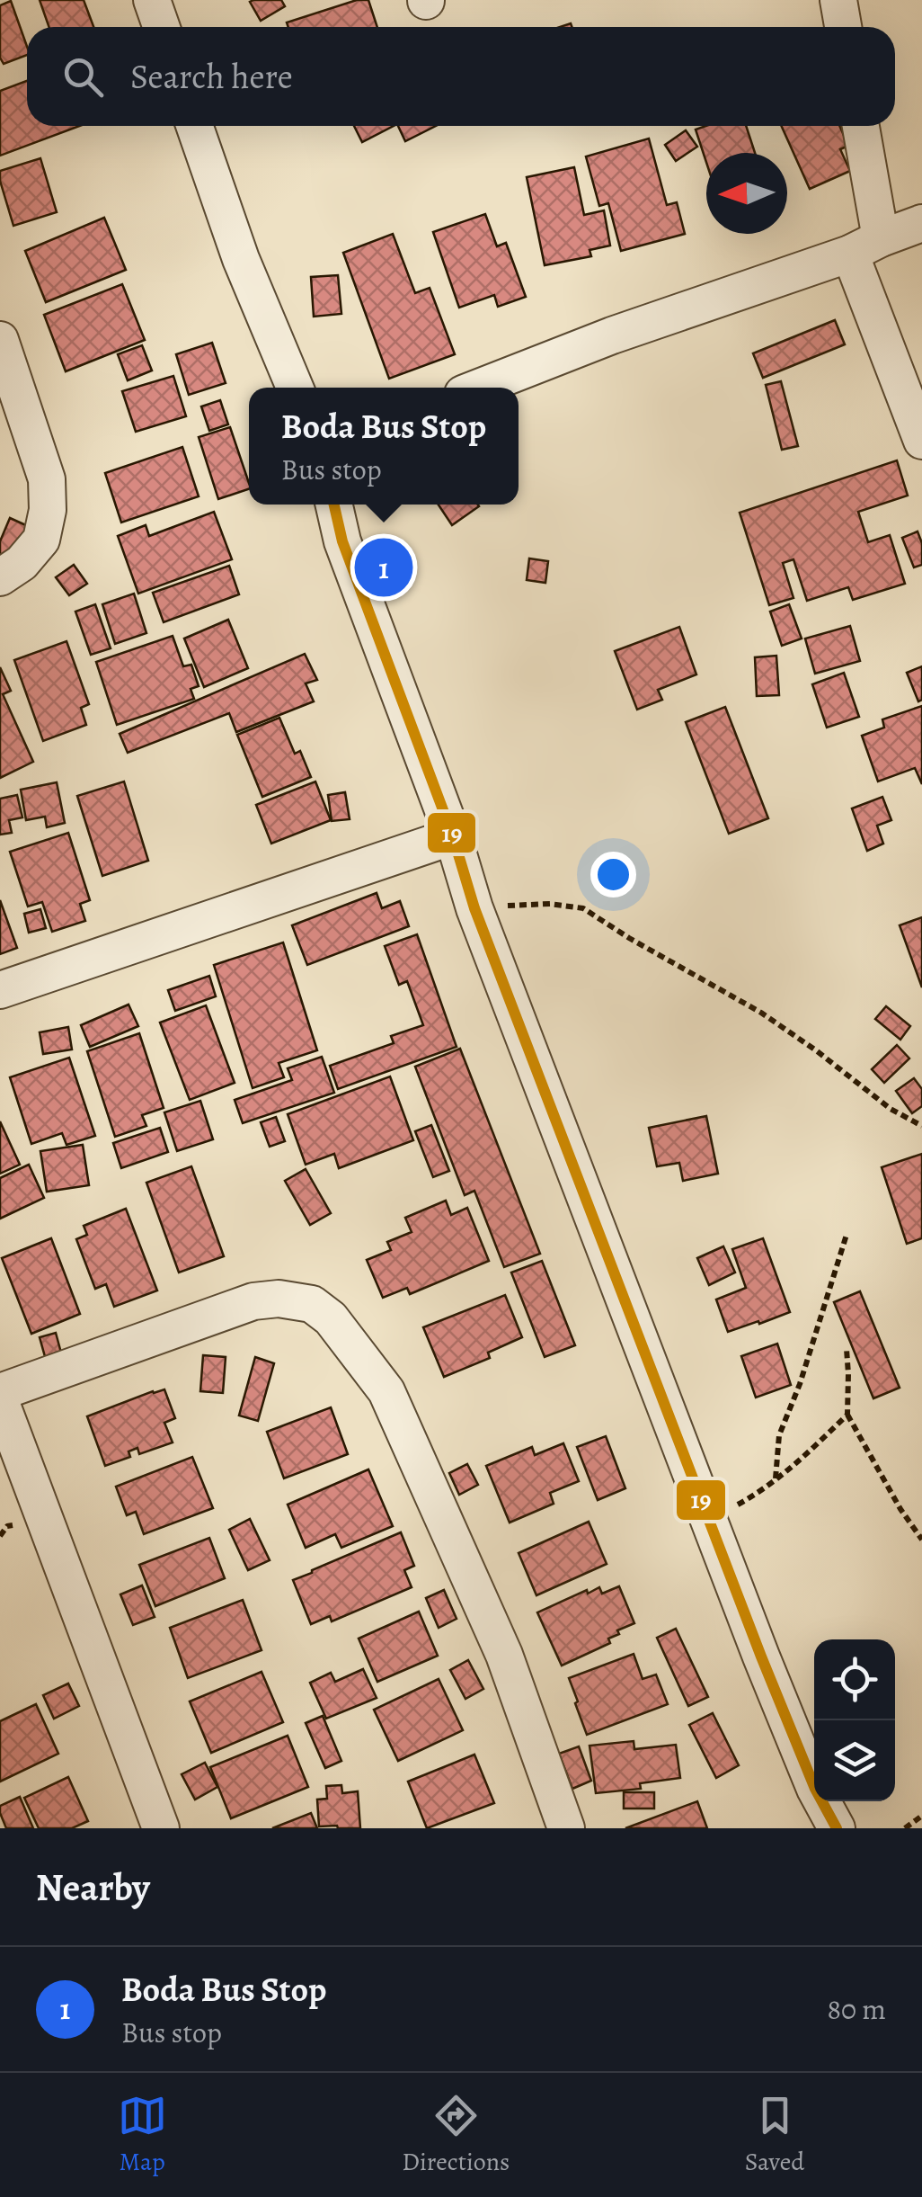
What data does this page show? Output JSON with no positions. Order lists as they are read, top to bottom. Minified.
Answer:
{"lines":["transit line 19"],"north":"left","page":{"search":"Search here","popup":["Boda Bus Stop","Bus stop"],"pins":"1","heading":"Nearby","list":[{"mark":"1","name":"Boda Bus Stop","note":"Bus stop","value":"80 m"}],"nav":["Map","Directions","Saved"]}}
